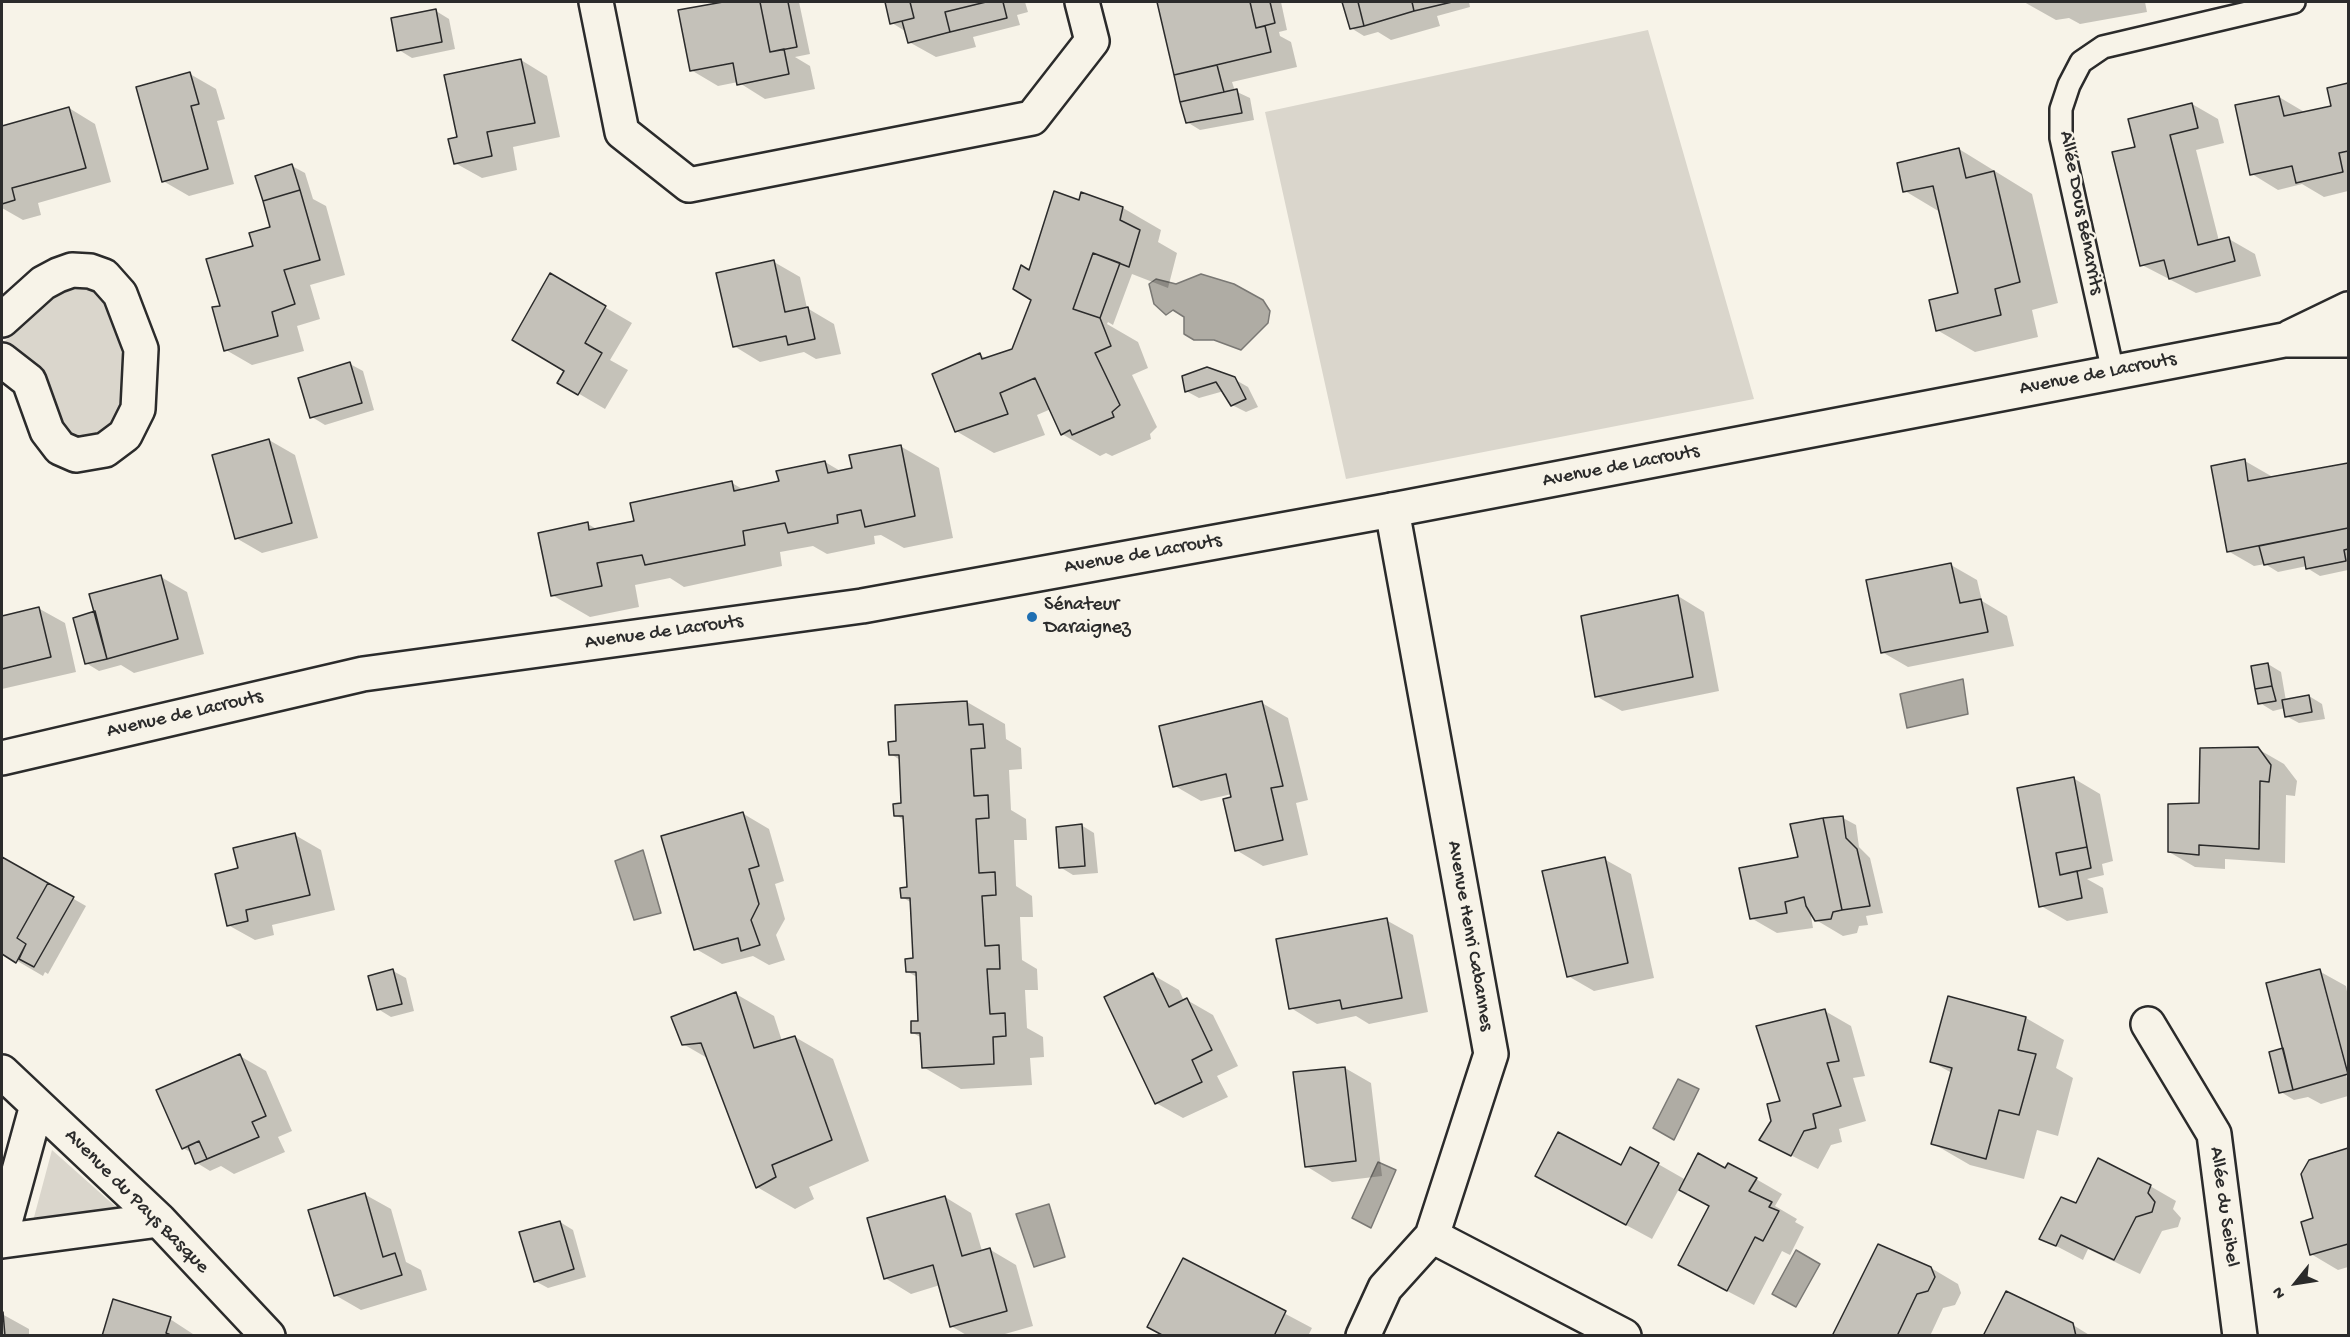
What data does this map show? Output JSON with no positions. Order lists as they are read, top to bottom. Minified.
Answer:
{"streets":{"street":["Avenue de Lacrouts","Avenue Henri Cabannes","Avenue du Pays Basque","Allée du Seibel"],"lane":["Allée Dous Bénarrits"]},"crossings":[["Allée Dous Bénarrits","Avenue de Lacrouts"],["Avenue de Lacrouts","Avenue Henri Cabannes"]],"places":["Sénateur Daraignez"],"north":"bottom left"}
